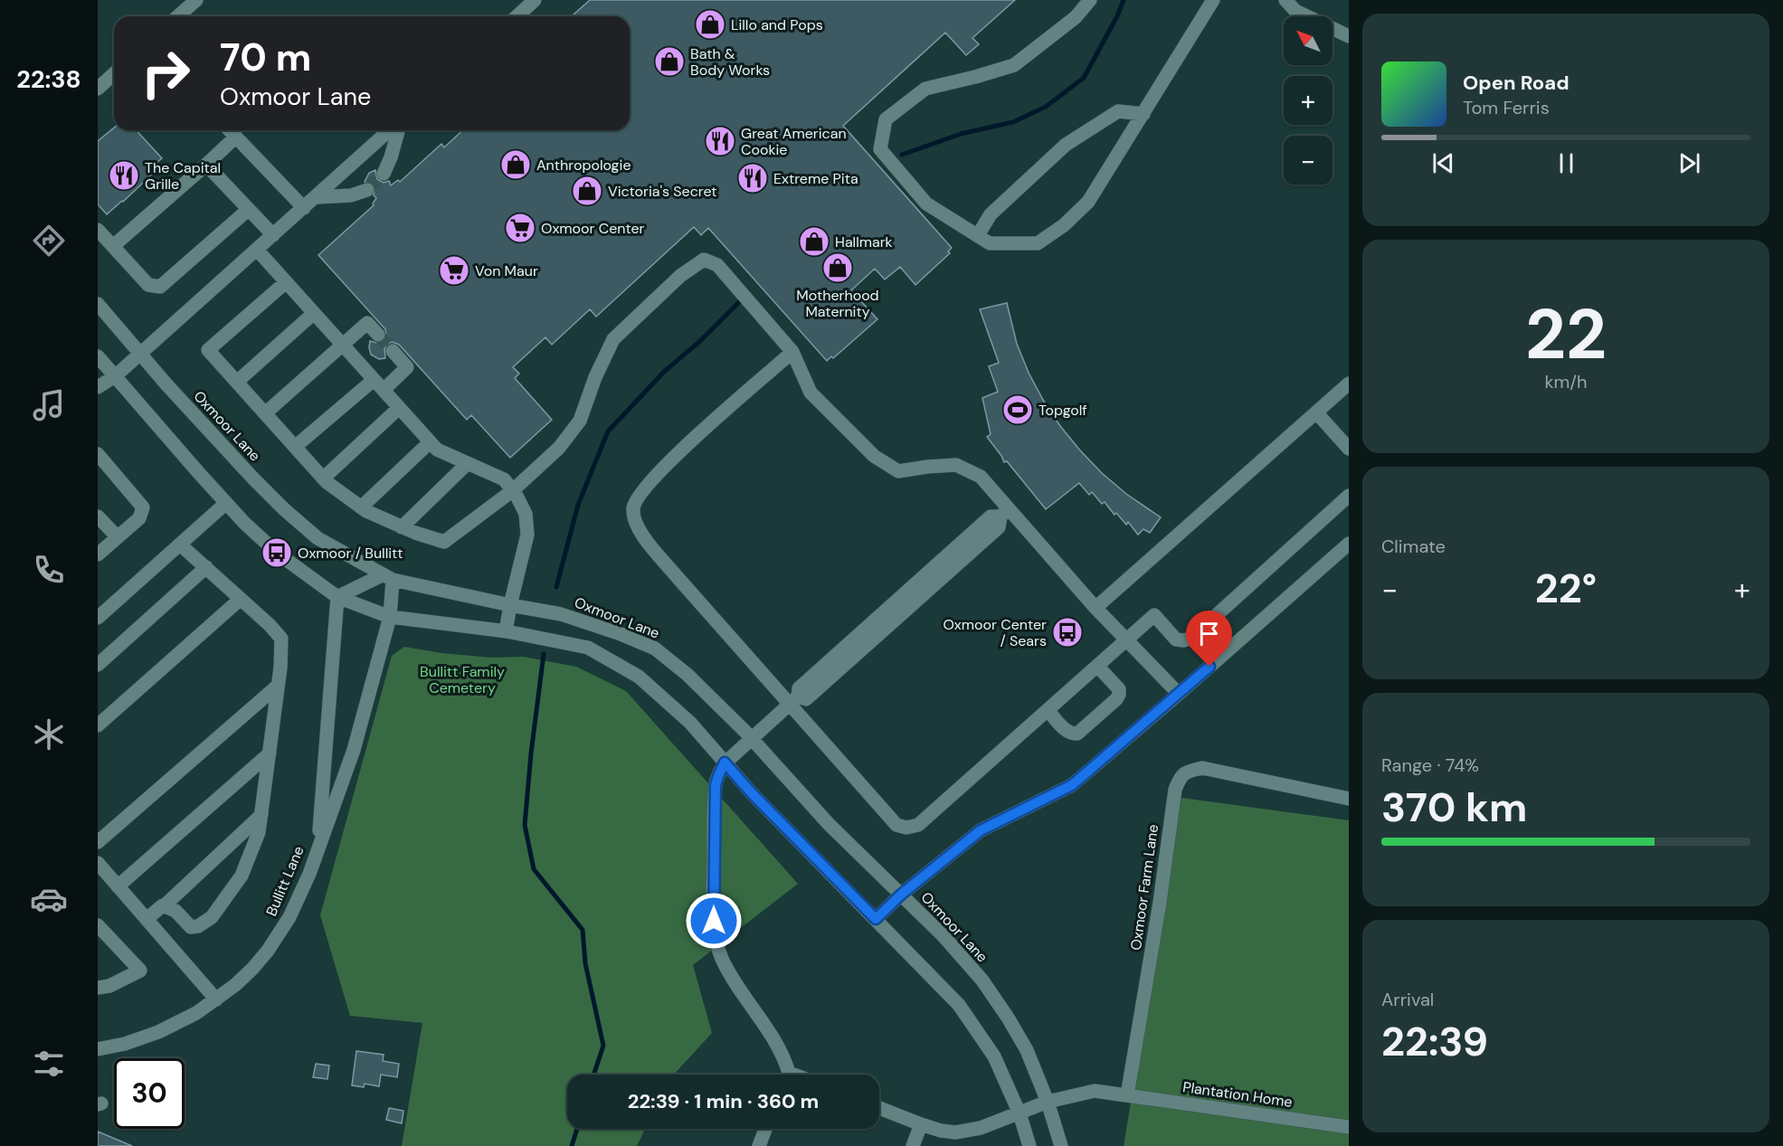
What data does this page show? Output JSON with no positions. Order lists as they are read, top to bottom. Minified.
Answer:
{"streets":{"street":["Oxmoor Lane","Bullitt Lane","Oxmoor Farm Lane","Plantation Home"]},"crossings":[["Oxmoor Lane","Bullitt Lane"],["Oxmoor Farm Lane","Plantation Home"]],"parks":["Bullitt Family Cemetery"],"places":{"shop":["Lillo and Pops","Bath & Body Works","Anthropologie","Victoria's Secret","Hallmark","Motherhood Maternity"],"restaurant":["Great American Cookie","The Capital Grille","Extreme Pita"],"supermarket":["Oxmoor Center","Von Maur"],"sports":["Topgolf"],"bus stop":["Oxmoor / Bullitt","Oxmoor Center / Sears"]},"north":"top left","page":{"tabs":"22:38","map_buttons":["+","−"],"turn":["70 m","Oxmoor Lane"],"song":["Open Road","Tom Ferris"],"tile":[["22","km/h"],"Climate",["Range · 74%","370 km"],["Arrival","22:39"]],"heat":["−","22°","+"],"limit":"30","trip":"22:39 · 1 min · 360 m"}}
